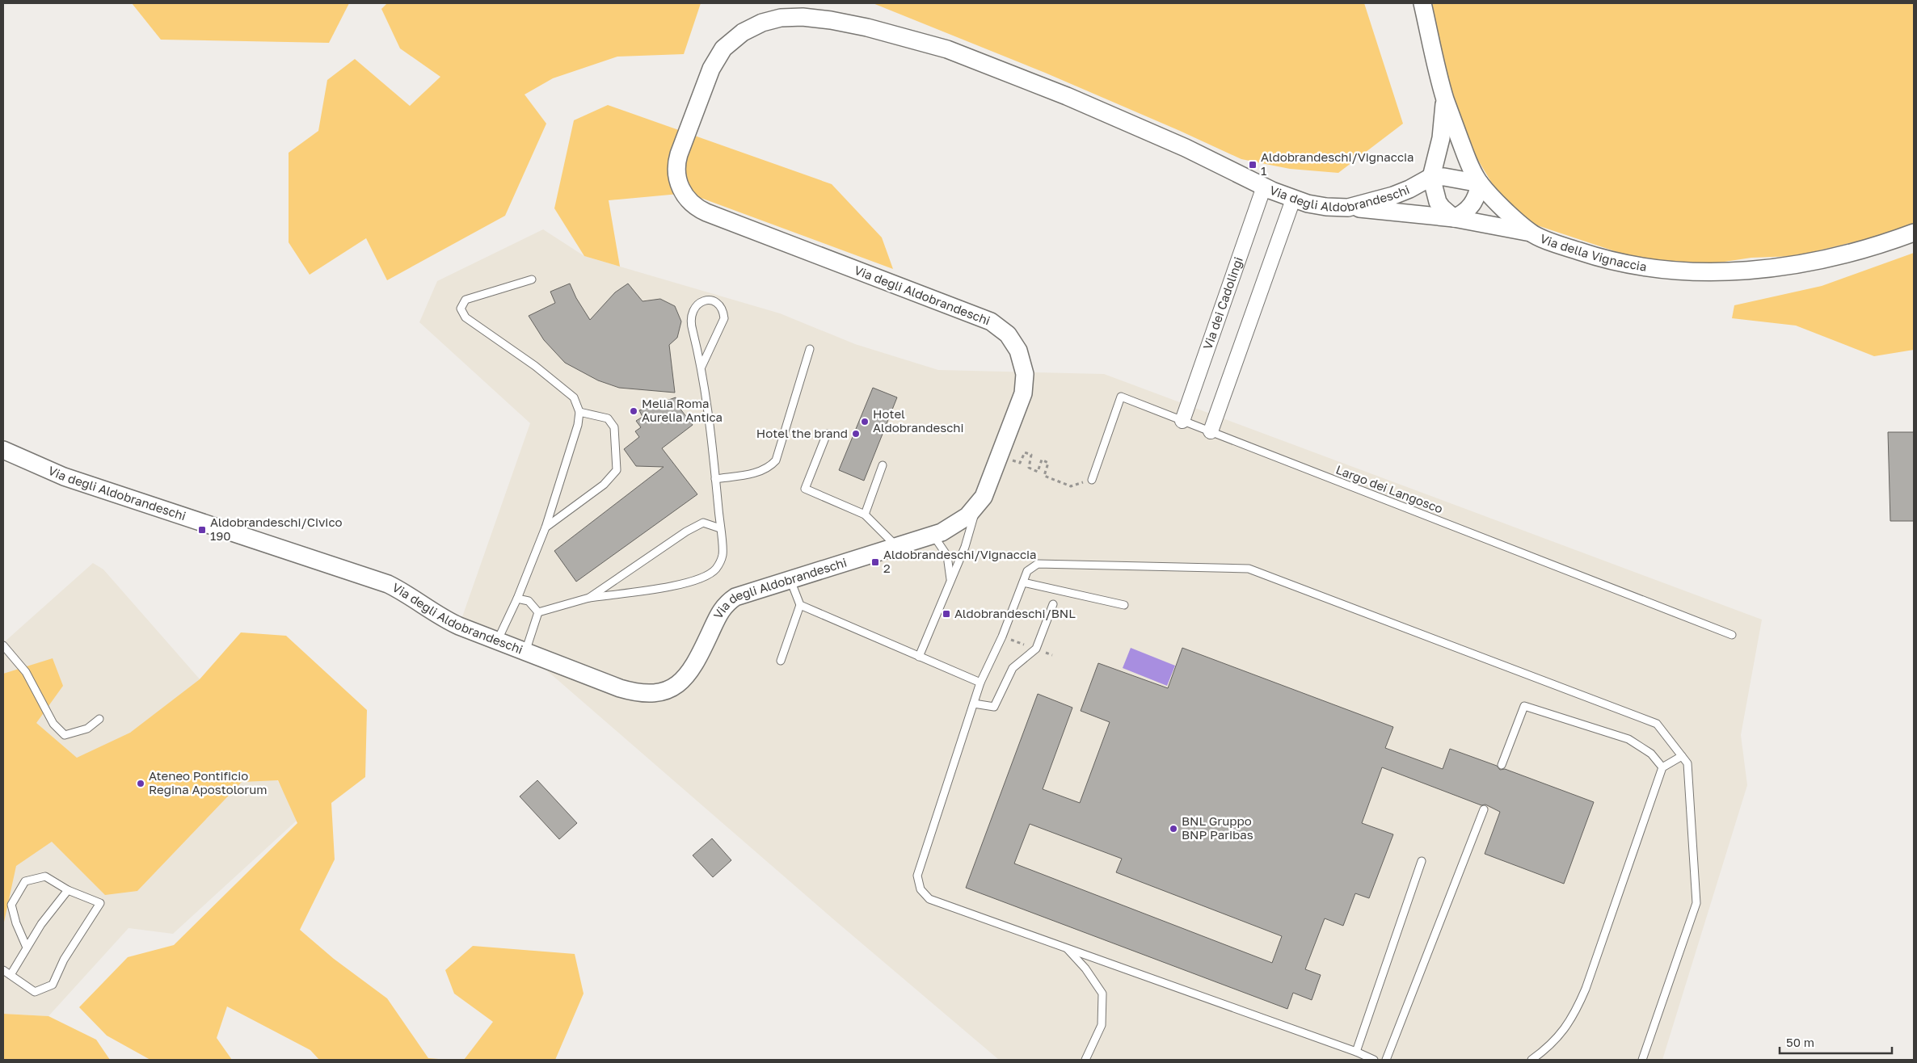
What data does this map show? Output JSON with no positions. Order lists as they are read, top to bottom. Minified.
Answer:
{"streets":{"street":["Via degli Aldobrandeschi","Via della Vignaccia","Via dei Cadolingi"],"lane":["Largo dei Langosco"]},"crossings":[["Via degli Aldobrandeschi","Via dei Cadolingi"],["Via dei Cadolingi","Largo dei Langosco"]],"places":{"transit":["Aldobrandeschi/Vignaccia 1","Aldobrandeschi/Civico 190","Aldobrandeschi/Vignaccia 2","Aldobrandeschi/BNL"],"other":["Melia Roma Aurelia Antica","Hotel Aldobrandeschi","Hotel the brand","Ateneo Pontificio Regina Apostolorum","BNL Gruppo BNP Paribas"]},"scale_bar":"50 m"}
